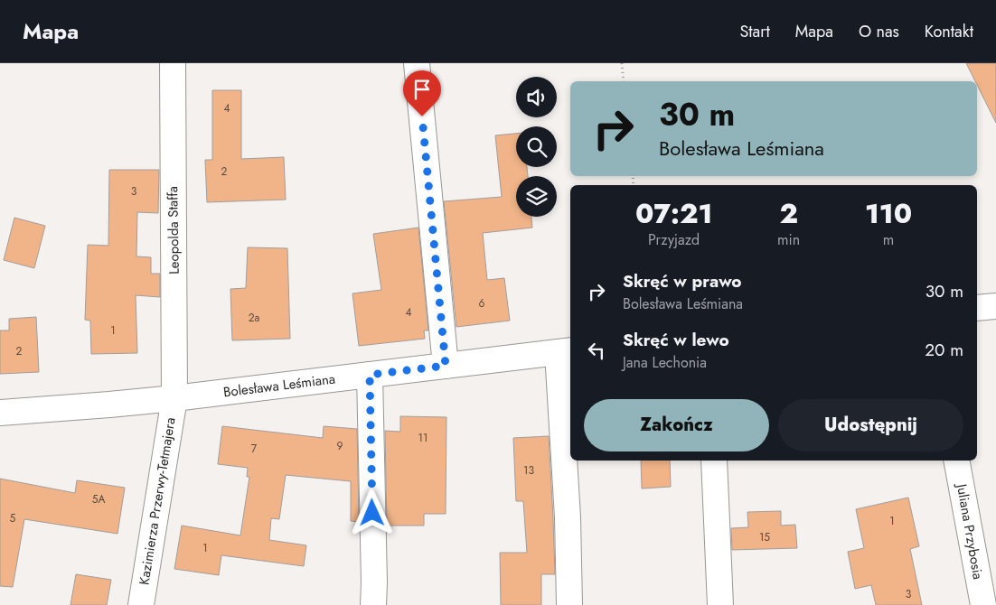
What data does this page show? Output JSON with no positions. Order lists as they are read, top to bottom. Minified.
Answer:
{"streets":{"street":["Leopolda Staffa","Bolesława Leśmiana","Kazimierza Przerwy-Tetmajera","Juliana Przybosia"]},"crossings":[["Leopolda Staffa","Bolesława Leśmiana"],["Leopolda Staffa","Kazimierza Przerwy-Tetmajera"],["Bolesława Leśmiana","Kazimierza Przerwy-Tetmajera"]],"house_numbers":["4","2","3","6","4","2a","1","2","11","9","7","13","5A","5","1","15","1","3"],"page":{"header":"Mapa","nav":["Start","Mapa","O nas","Kontakt"],"turn":["30 m","Bolesława Leśmiana"],"eta":["07:21","Przyjazd","2","min","110","m"],"list":[{"name":"Skręć w prawo","note":"Bolesława Leśmiana","value":"30 m"},{"name":"Skręć w lewo","note":"Jana Lechonia","value":"20 m"}],"buttons":["Zakończ","Udostępnij"]}}
